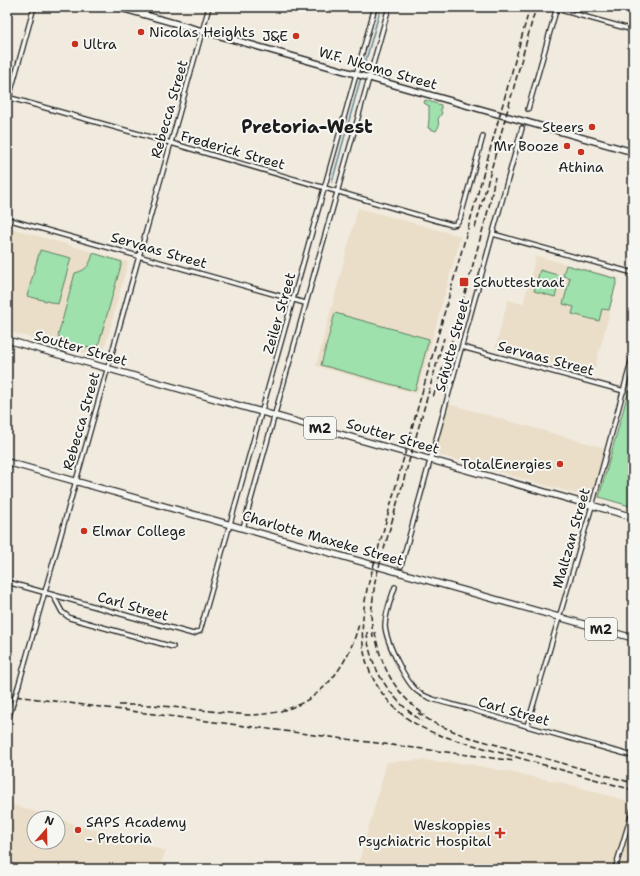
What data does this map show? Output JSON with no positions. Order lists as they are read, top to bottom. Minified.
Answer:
{"streets":{"main road":["W.F. Nkomo Street","Soutter Street","M2","Charlotte Maxeke Street"],"street":["Rebecca Street","Frederick Street","Servaas Street","Zeiler Street","Schutte Street","Maltzan Street","Carl Street"]},"crossings":[["W.F. Nkomo Street","Rebecca Street"],["W.F. Nkomo Street","Zeiler Street"],["Rebecca Street","Frederick Street"],["Rebecca Street","Servaas Street"],["Rebecca Street","Soutter Street"],["Rebecca Street","Charlotte Maxeke Street"],["Rebecca Street","Carl Street"],["Frederick Street","Zeiler Street"],["Servaas Street","Zeiler Street"],["Servaas Street","Schutte Street"],["Servaas Street","Maltzan Street"],["Zeiler Street","Soutter Street"],["Zeiler Street","Charlotte Maxeke Street"],["Zeiler Street","Carl Street"],["Schutte Street","Soutter Street"],["Soutter Street","Maltzan Street"],["Charlotte Maxeke Street","Maltzan Street"],["Maltzan Street","Carl Street"]],"districts":["Pretoria-West"],"places":{"other":["Nicolas Heights","J&E","Ultra","Steers","Mr Booze","Athina","TotalEnergies","Elmar College","SAPS Academy - Pretoria"],"transit":["Schuttestraat"],"health":["Weskoppies Psychiatric Hospital"]},"north":"top"}
